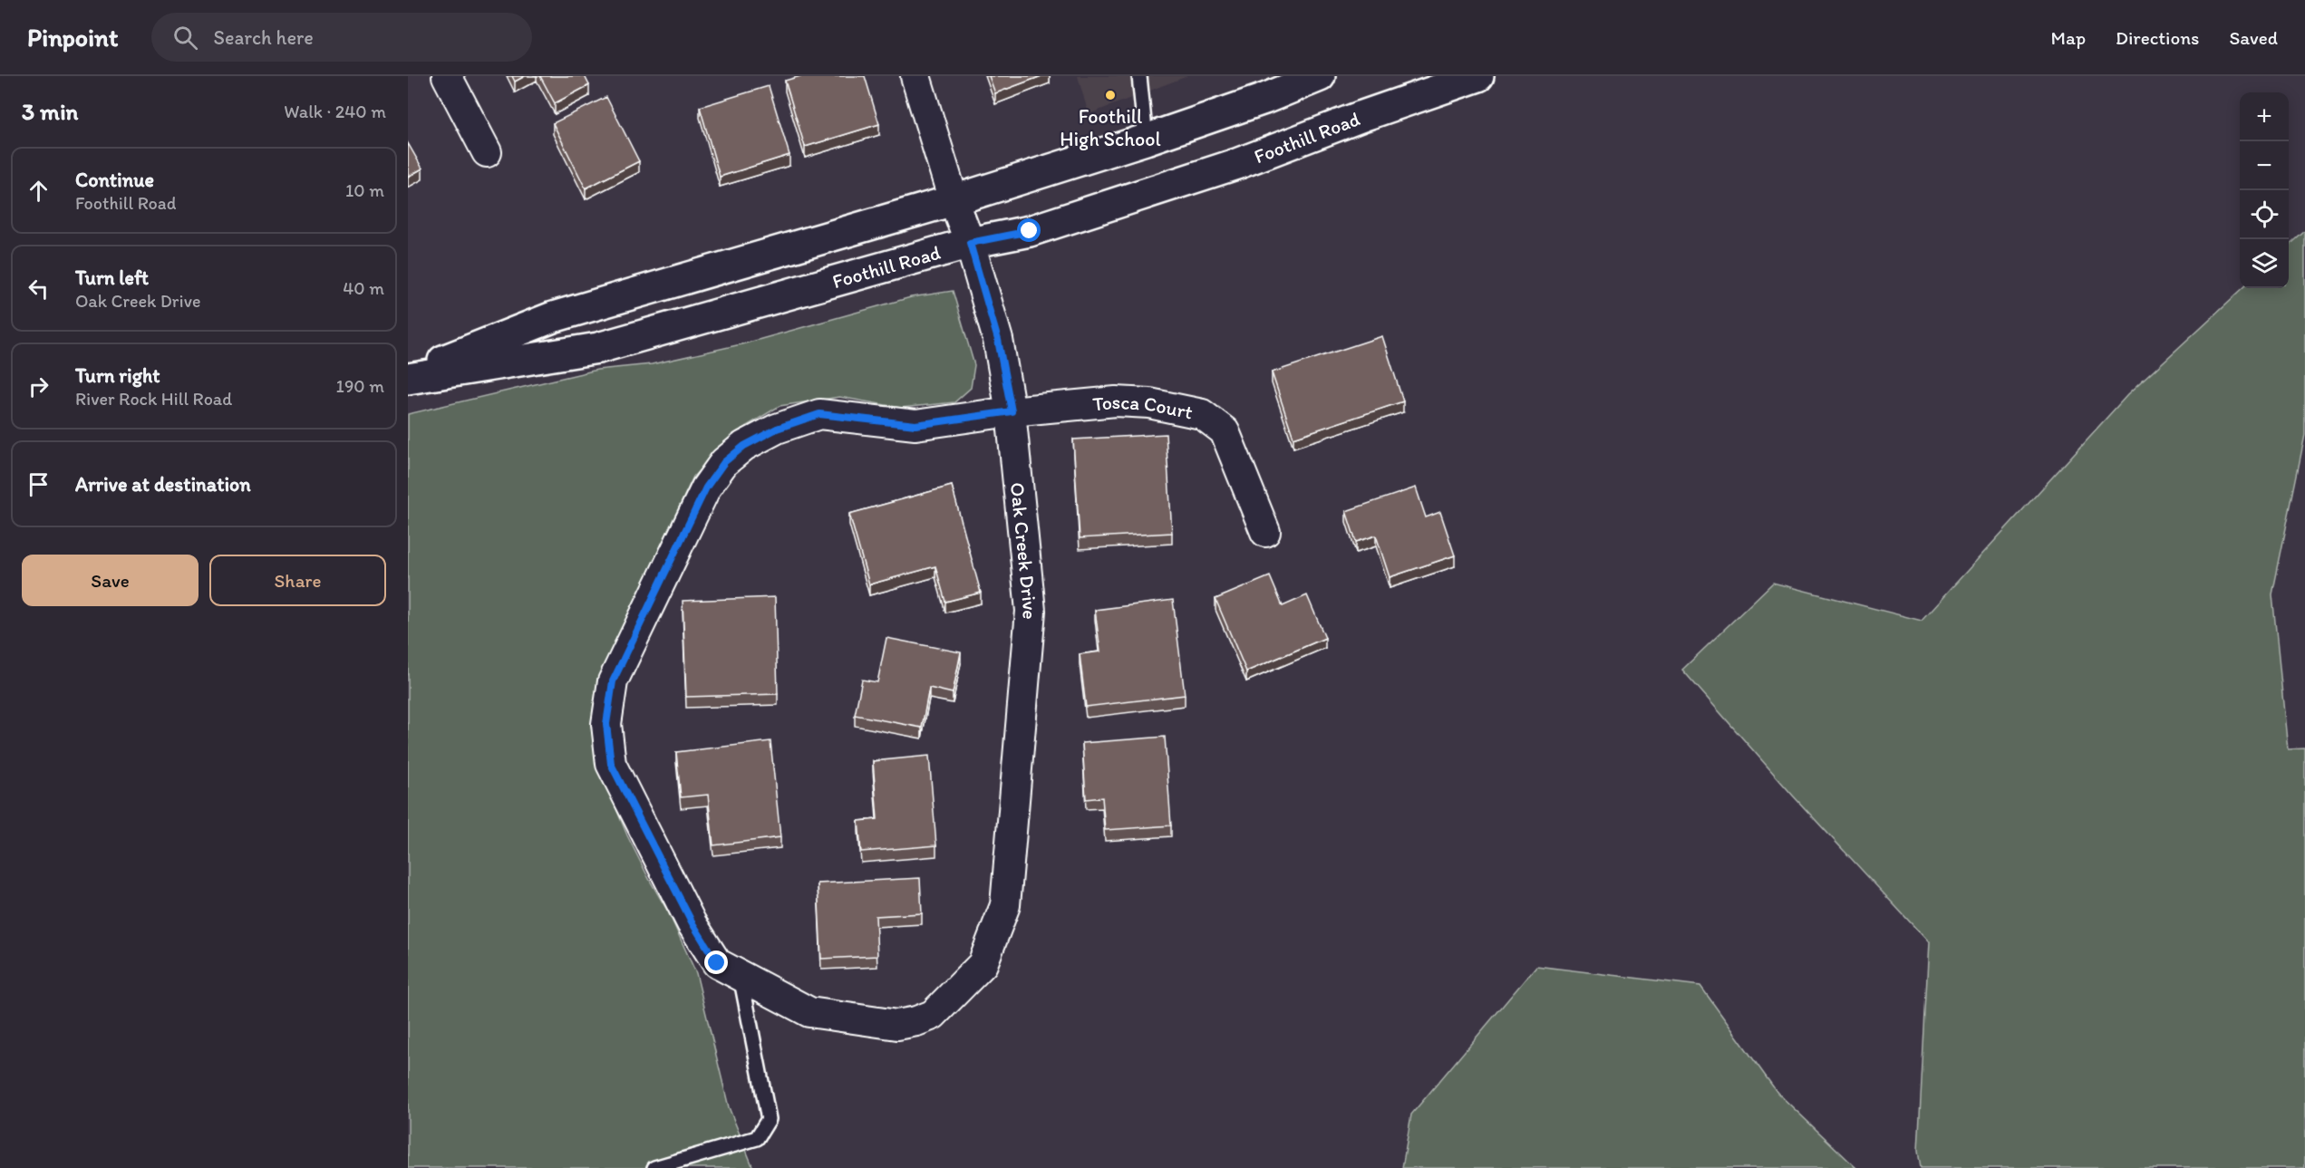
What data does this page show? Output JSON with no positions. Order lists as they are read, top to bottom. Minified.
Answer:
{"streets":{"main road":["Foothill Road"],"street":["Tosca Court","Oak Creek Drive"]},"crossings":[["Foothill Road","Oak Creek Drive"],["Tosca Court","Oak Creek Drive"]],"places":["Foothill High School"],"page":{"header":"Pinpoint","search":"Search here","nav":["Map","Directions","Saved"],"heading":["3 min","Walk · 240 m"],"map_buttons":["+","−"],"list":[["Continue","Foothill Road","10 m"],["Turn left","Oak Creek Drive","40 m"],["Turn right","River Rock Hill Road","190 m"],"Arrive at destination"],"buttons":["Save","Share"]}}
